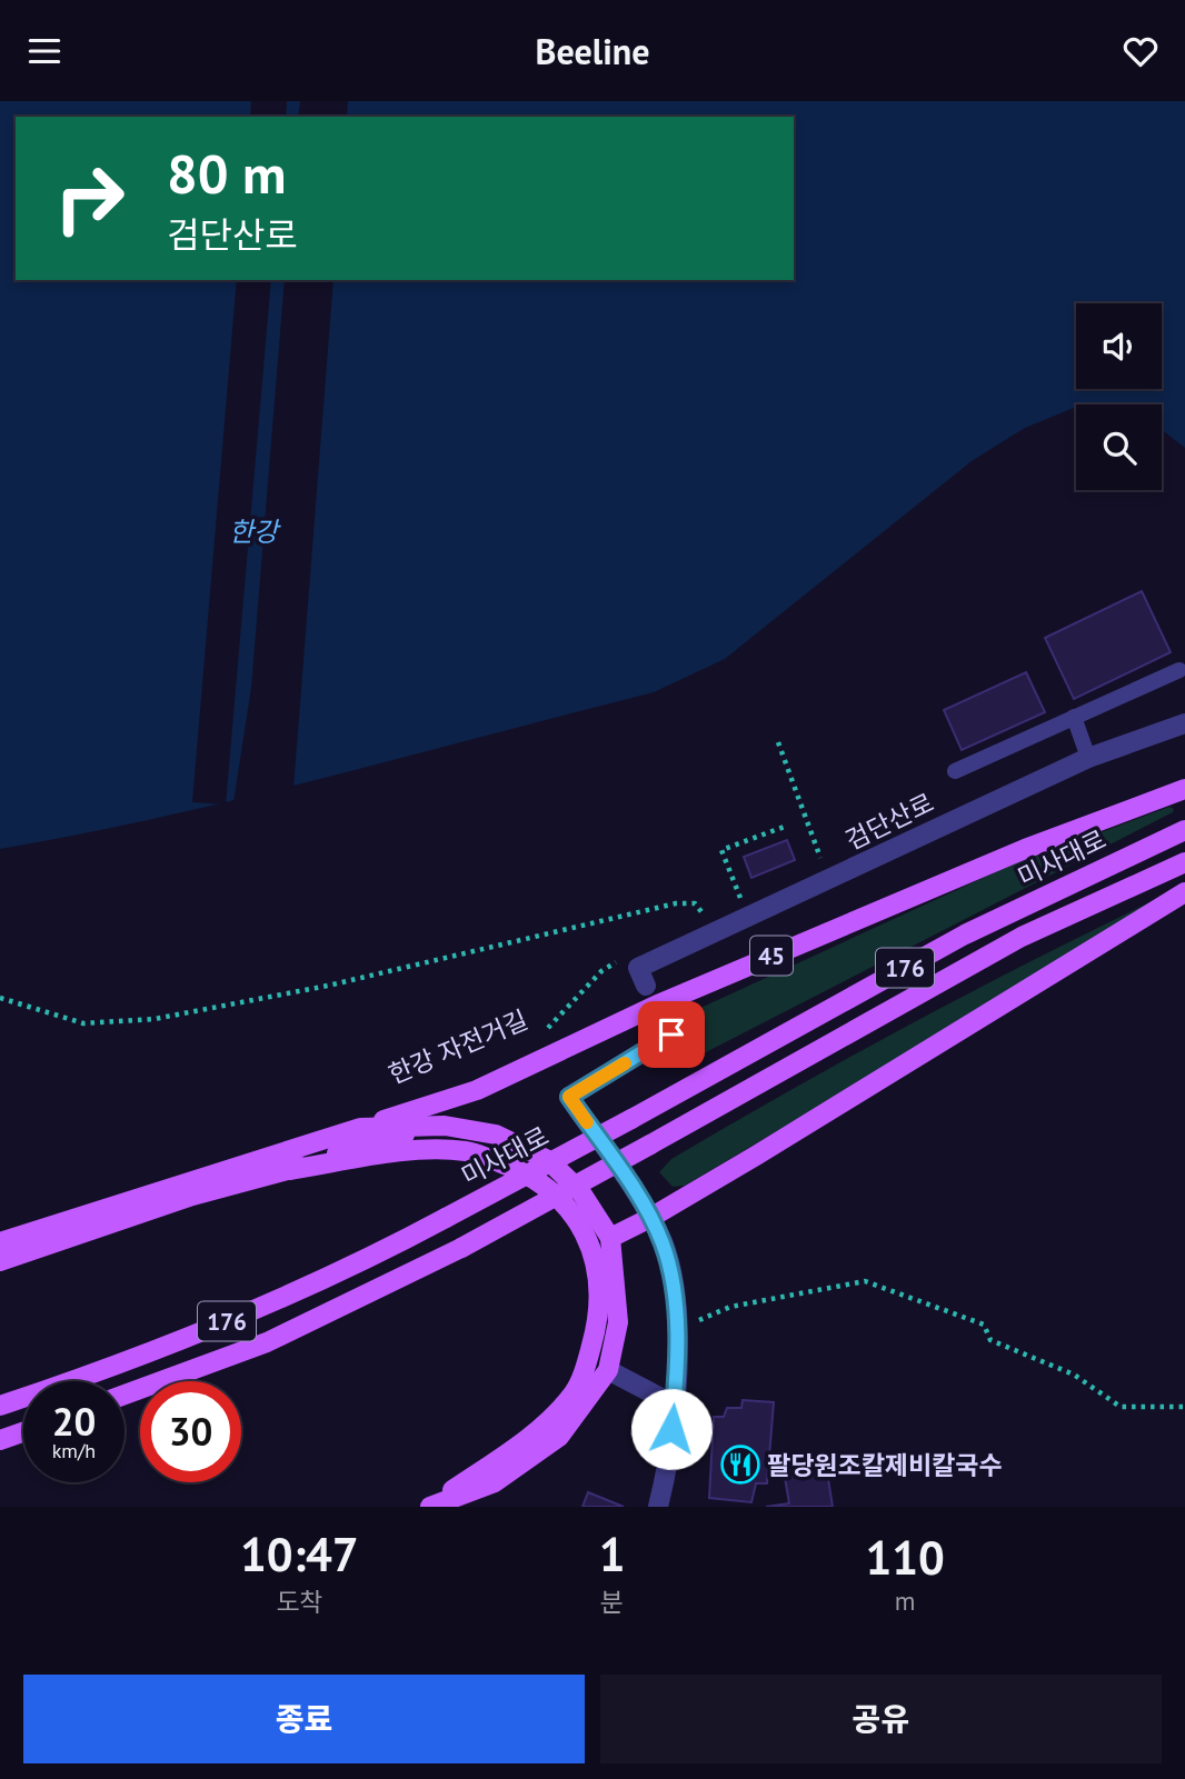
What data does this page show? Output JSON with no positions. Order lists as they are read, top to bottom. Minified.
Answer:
{"streets":{"main road":["미사대로","45","176"],"street":["검단산로"],"path":["한강 자전거길"]},"water":["한강"],"places":{"restaurant":["팔당원조칼제비칼국수"]},"page":{"header":"Beeline","turn":["80 m","검단산로"],"speed":"20 km/h","limit":"30","eta":["10:47","도착","1","분","110","m"],"buttons":["종료","공유"]}}
